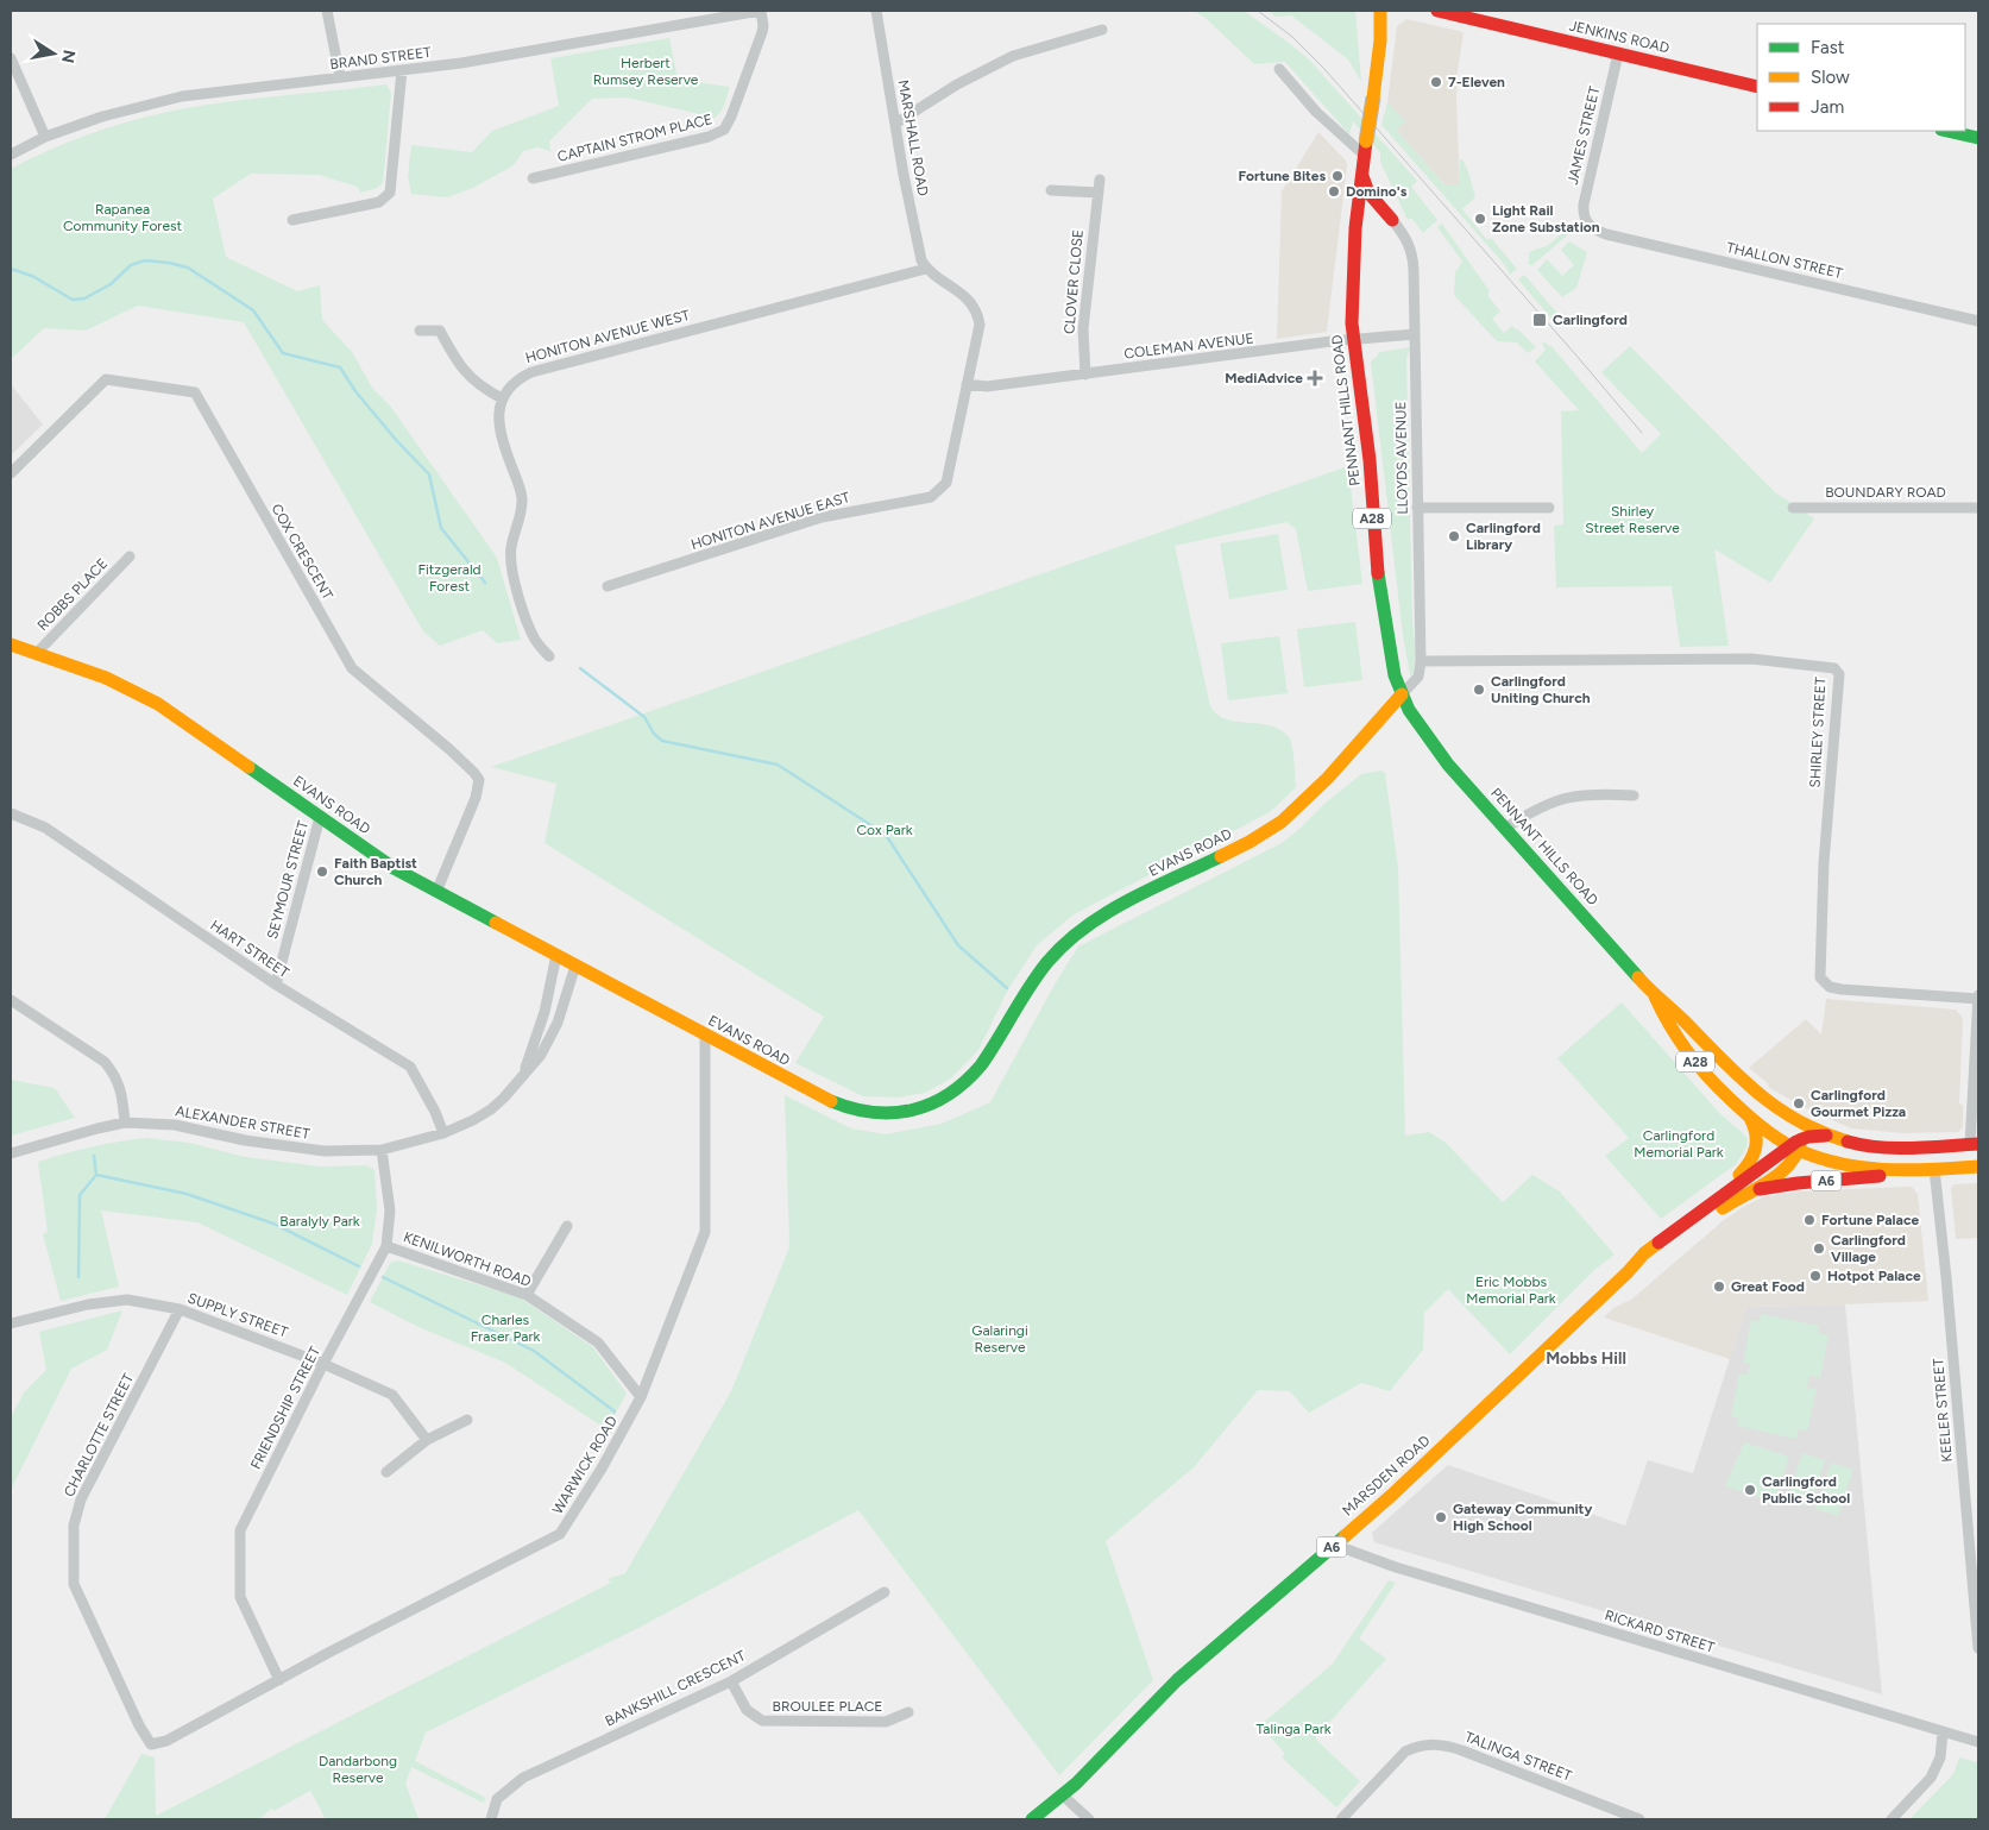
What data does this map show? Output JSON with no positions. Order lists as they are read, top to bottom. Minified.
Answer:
{"streets":{"main road":["JENKINS ROAD","PENNANT HILLS ROAD","A28","EVANS ROAD","A6","MARSDEN ROAD"],"street":["BRAND STREET","JAMES STREET","CAPTAIN STROM PLACE","MARSHALL ROAD","THALLON STREET","CLOVER CLOSE","HONITON AVENUE WEST","COLEMAN AVENUE","LLOYDS AVENUE","BOUNDARY ROAD","HONITON AVENUE EAST","COX CRESCENT","ROBBS PLACE","SHIRLEY STREET","SEYMOUR STREET","HART STREET","ALEXANDER STREET","KENILWORTH ROAD","SUPPLY STREET","FRIENDSHIP STREET","KEELER STREET","CHARLOTTE STREET","WARWICK ROAD","RICKARD STREET","BANKSHILL CRESCENT","BROULEE PLACE","TALINGA STREET"]},"crossings":[["JENKINS ROAD","JAMES STREET"],["BRAND STREET","CAPTAIN STROM PLACE"],["JAMES STREET","THALLON STREET"],["MARSHALL ROAD","HONITON AVENUE WEST"],["MARSHALL ROAD","HONITON AVENUE EAST"],["CLOVER CLOSE","COLEMAN AVENUE"],["HONITON AVENUE WEST","HONITON AVENUE EAST"],["COLEMAN AVENUE","PENNANT HILLS ROAD"],["COLEMAN AVENUE","LLOYDS AVENUE"],["COLEMAN AVENUE","HONITON AVENUE EAST"],["PENNANT HILLS ROAD","LLOYDS AVENUE"],["PENNANT HILLS ROAD","EVANS ROAD"],["PENNANT HILLS ROAD","A6"],["PENNANT HILLS ROAD","KEELER STREET"],["PENNANT HILLS ROAD","MARSDEN ROAD"],["LLOYDS AVENUE","SHIRLEY STREET"],["LLOYDS AVENUE","EVANS ROAD"],["COX CRESCENT","EVANS ROAD"],["ROBBS PLACE","EVANS ROAD"],["EVANS ROAD","SEYMOUR STREET"],["EVANS ROAD","ALEXANDER STREET"],["EVANS ROAD","WARWICK ROAD"],["SEYMOUR STREET","HART STREET"],["HART STREET","ALEXANDER STREET"],["ALEXANDER STREET","FRIENDSHIP STREET"],["A6","MARSDEN ROAD"],["KENILWORTH ROAD","FRIENDSHIP STREET"],["KENILWORTH ROAD","WARWICK ROAD"],["SUPPLY STREET","FRIENDSHIP STREET"],["SUPPLY STREET","CHARLOTTE STREET"],["FRIENDSHIP STREET","WARWICK ROAD"],["CHARLOTTE STREET","WARWICK ROAD"],["MARSDEN ROAD","RICKARD STREET"],["BANKSHILL CRESCENT","BROULEE PLACE"]],"districts":["Mobbs Hill"],"parks":["Herbert Rumsey Reserve","Rapanea Community Forest","Shirley Street Reserve","Fitzgerald Forest","Cox Park","Carlingford Memorial Park","Baralyly Park","Eric Mobbs Memorial Park","Charles Fraser Park","Galaringi Reserve","Talinga Park","Dandarbong Reserve"],"places":{"other":["7-Eleven","Fortune Bites","Domino's","Light Rail Zone Substation","Carlingford Library","Carlingford Uniting Church","Faith Baptist Church","Carlingford Gourmet Pizza","Fortune Palace","Carlingford Village","Hotpot Palace","Great Food","Carlingford Public School","Gateway Community High School"],"transit":["Carlingford"],"health":["MediAdvice"]},"legend":["Fast","Slow","Jam"],"north":"right"}
